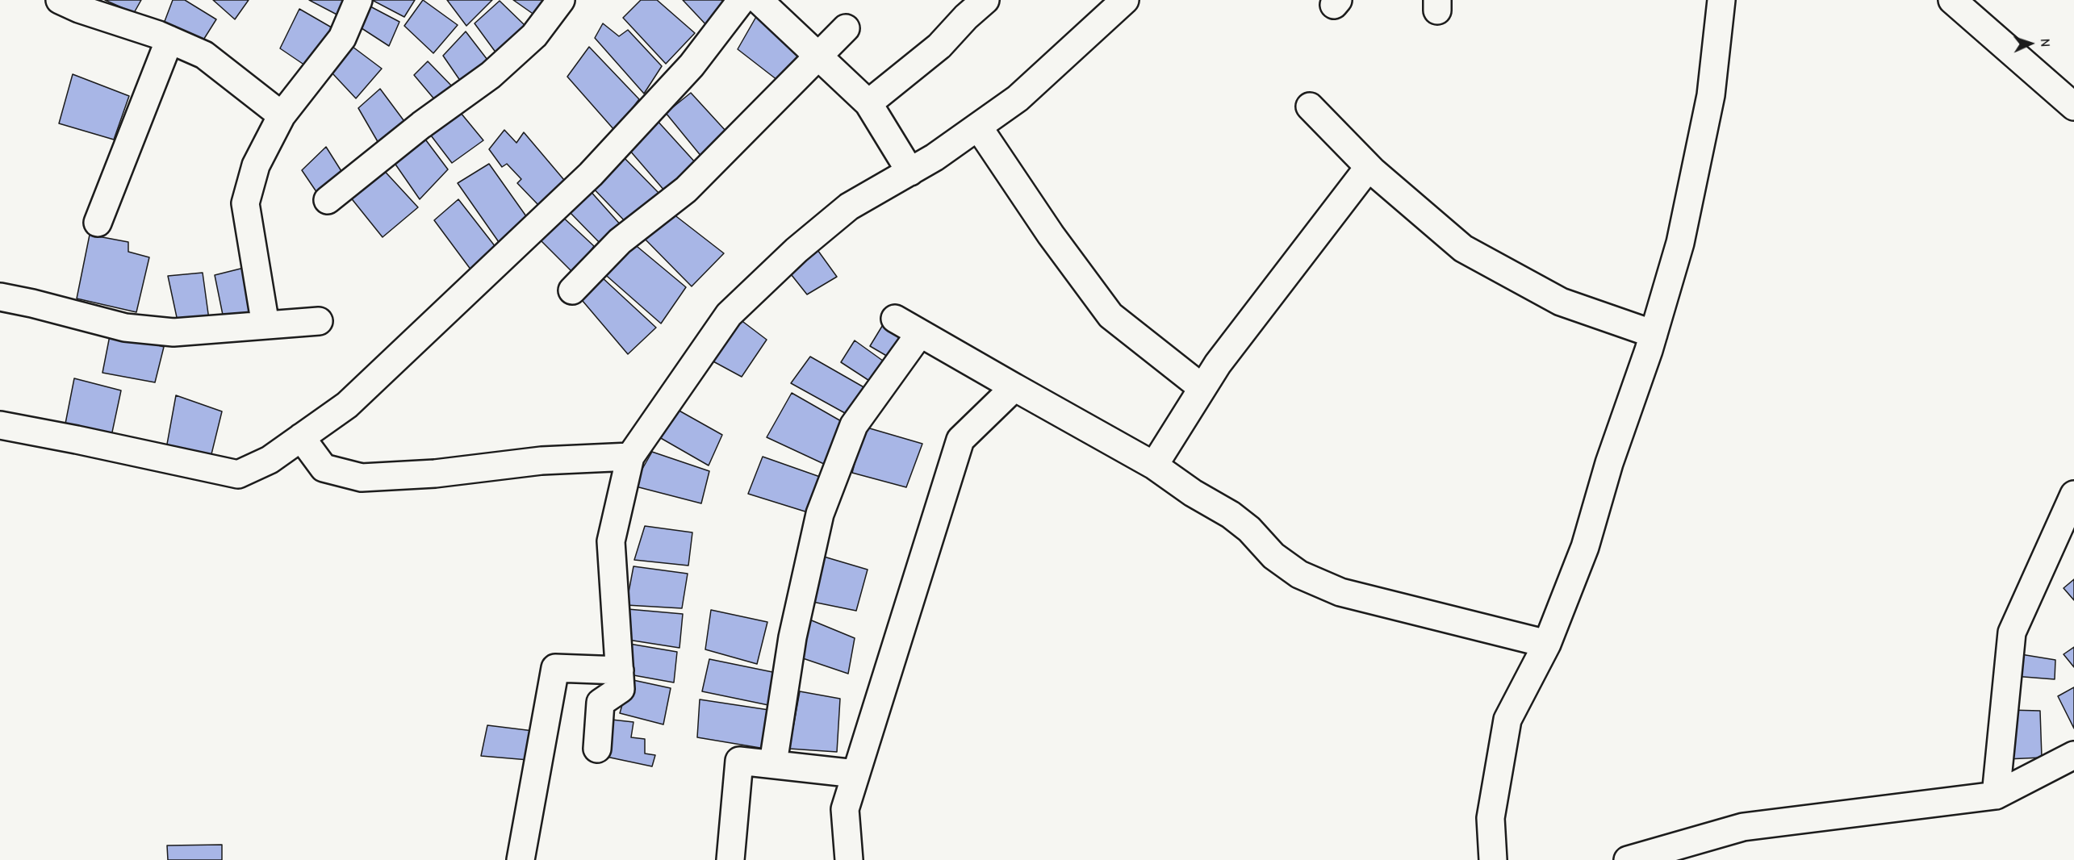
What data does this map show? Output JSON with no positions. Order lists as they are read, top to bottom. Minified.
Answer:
{"north":"right"}
